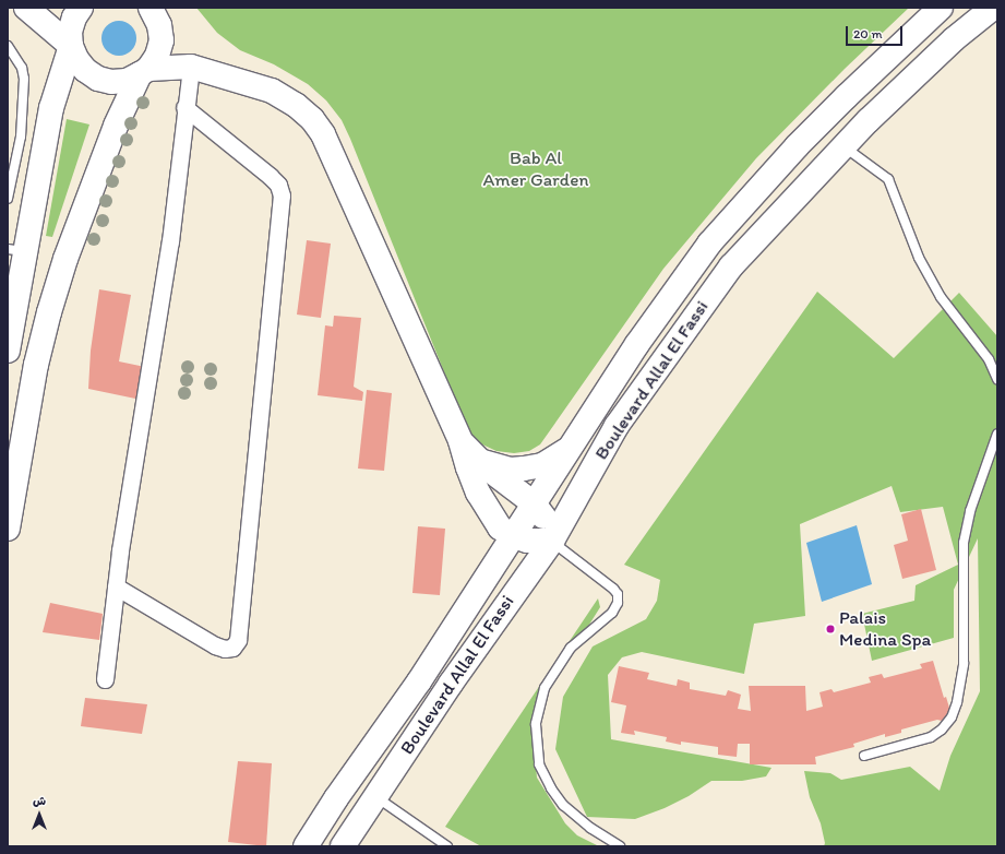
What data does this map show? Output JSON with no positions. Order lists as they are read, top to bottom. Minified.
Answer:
{"streets":{"main road":["Boulevard Allal El Fassi"]},"parks":["Bab Al Amer Garden"],"places":["Palais Medina Spa"],"scale_bar":"20 m","north":"top"}
